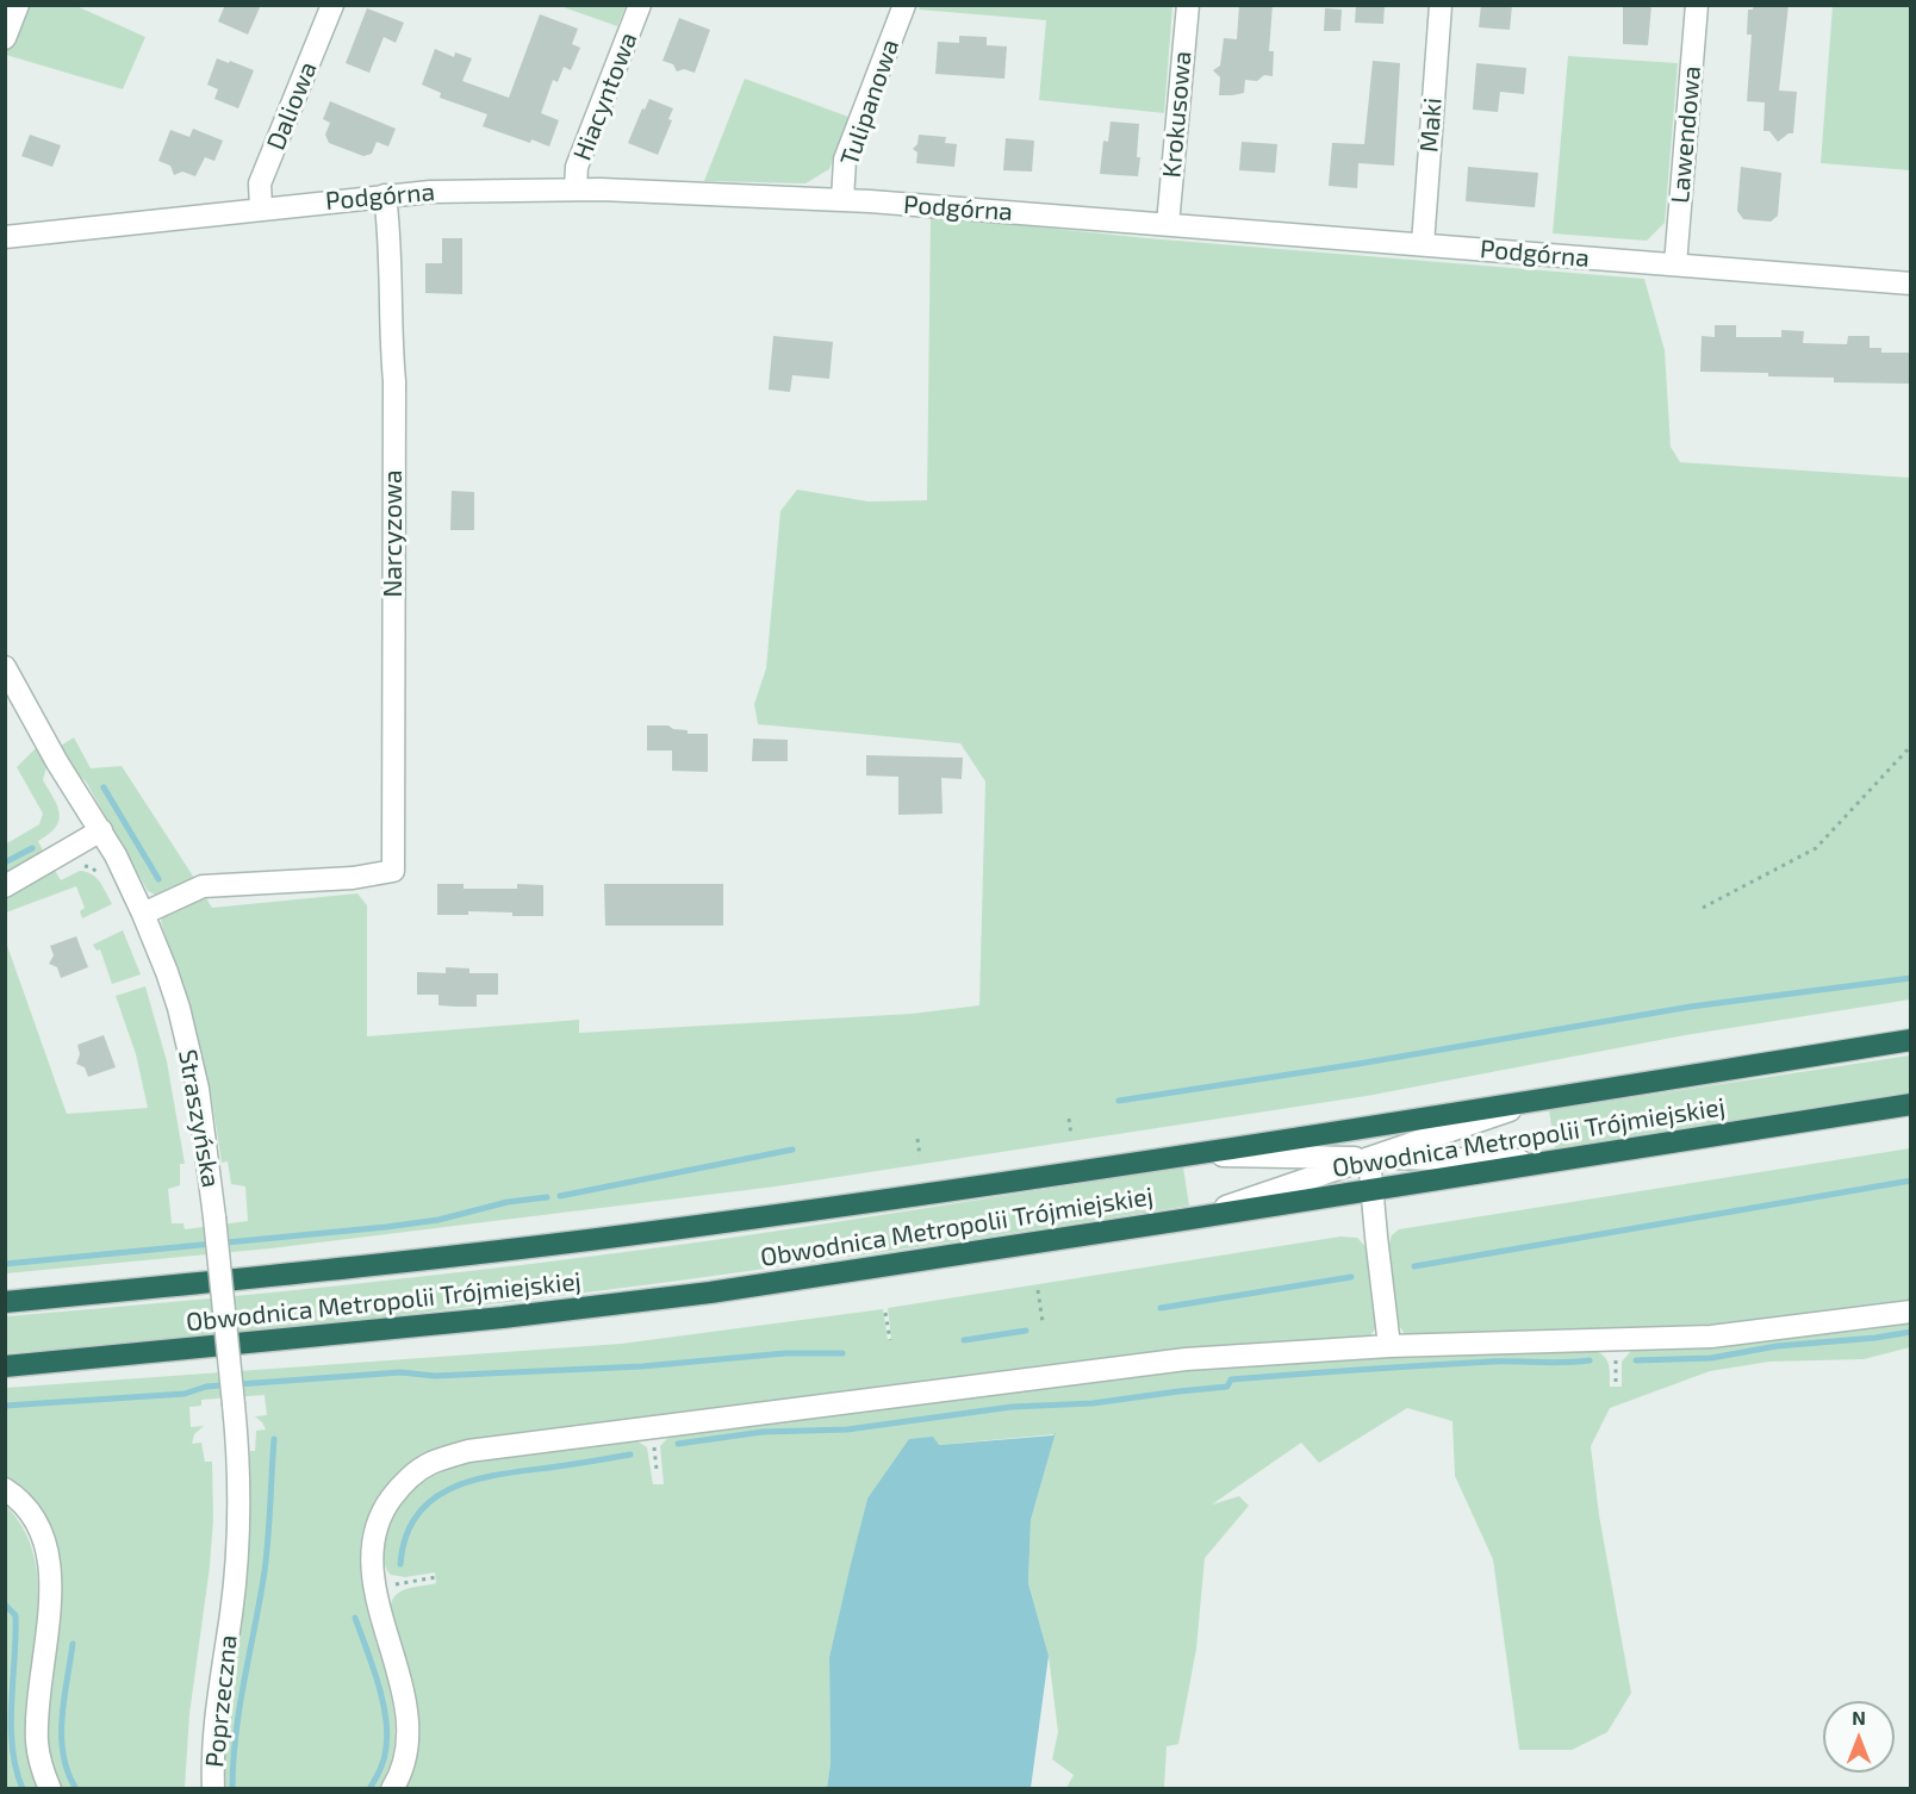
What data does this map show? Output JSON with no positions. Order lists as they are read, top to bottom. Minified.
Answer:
{"streets":{"highway":["Obwodnica Metropolii Trójmiejskiej"],"street":["Hiacyntowa","Tulipanowa","Daliowa","Krokusowa","Maki","Lawendowa","Podgórna","Narcyzowa","Straszyńska","Poprzeczna"]},"crossings":[["Hiacyntowa","Podgórna"],["Tulipanowa","Podgórna"],["Daliowa","Podgórna"],["Krokusowa","Podgórna"],["Maki","Podgórna"],["Lawendowa","Podgórna"],["Podgórna","Narcyzowa"],["Narcyzowa","Straszyńska"],["Straszyńska","Poprzeczna"]],"north":"top"}
